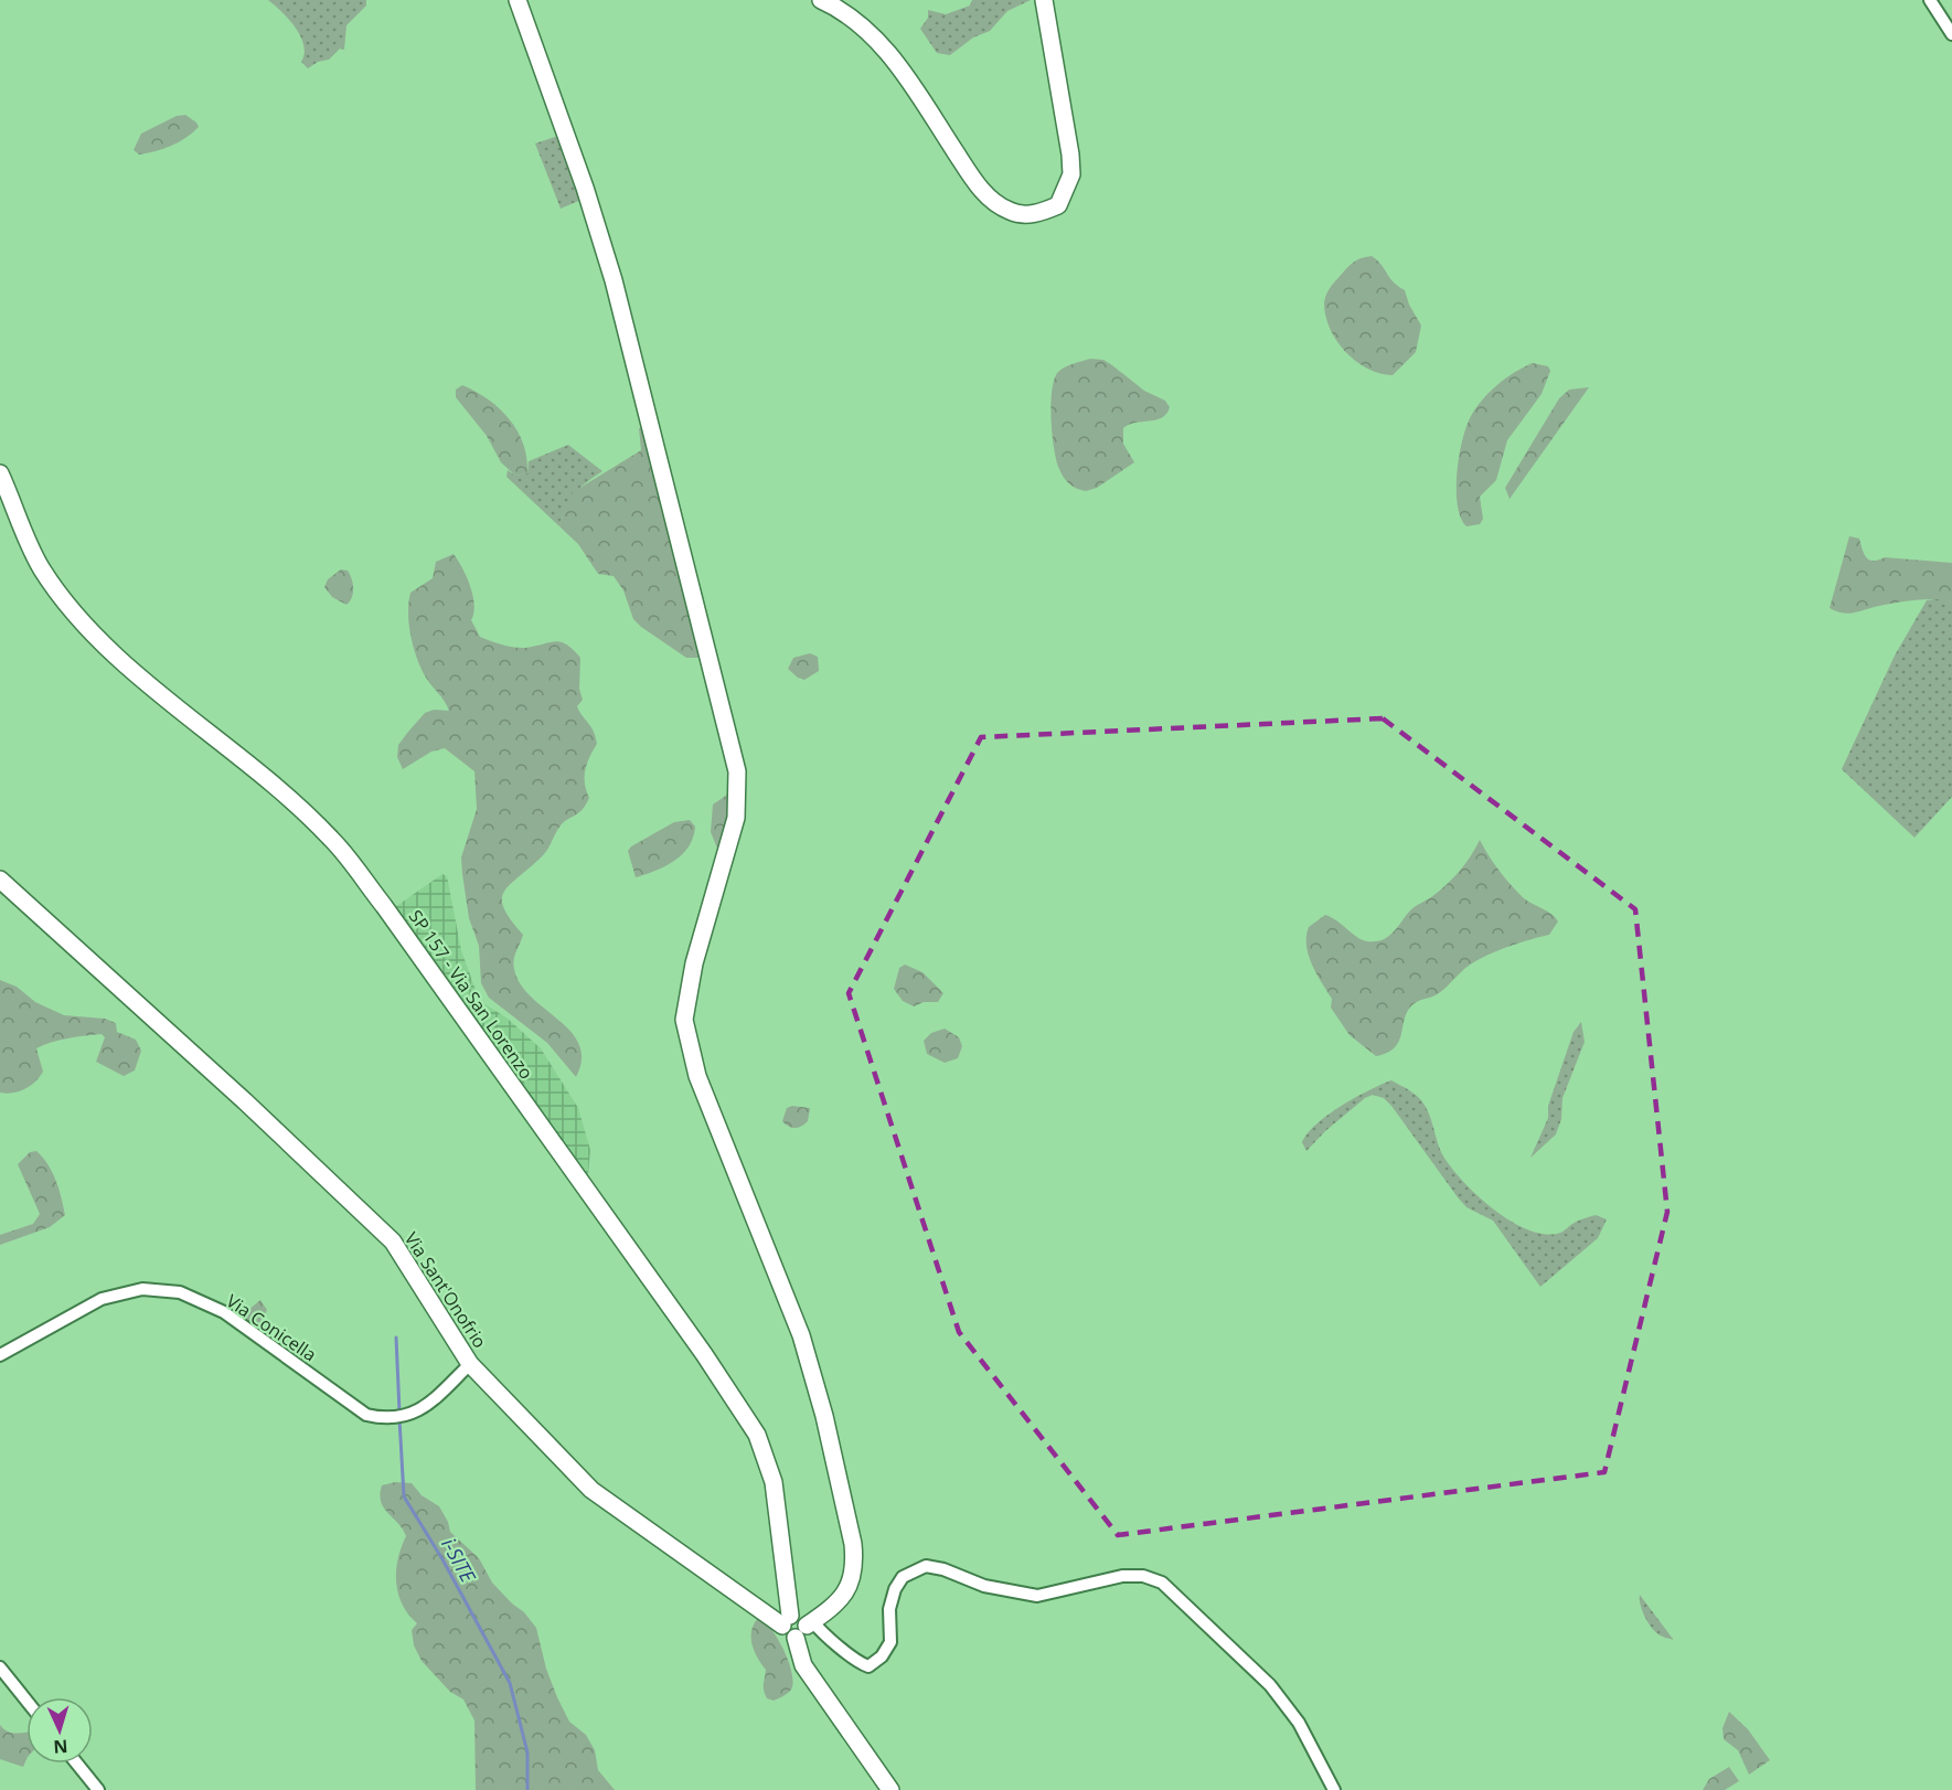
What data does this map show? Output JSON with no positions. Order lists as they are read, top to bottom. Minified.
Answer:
{"streets":{"street":["SP 157 - Via San Lorenzo","Via Sant'Onofrio","Via Conicella"]},"crossings":[["SP 157 - Via San Lorenzo","Via Sant'Onofrio"],["Via Sant'Onofrio","Via Conicella"]],"water":["i-SITE"],"north":"bottom"}
